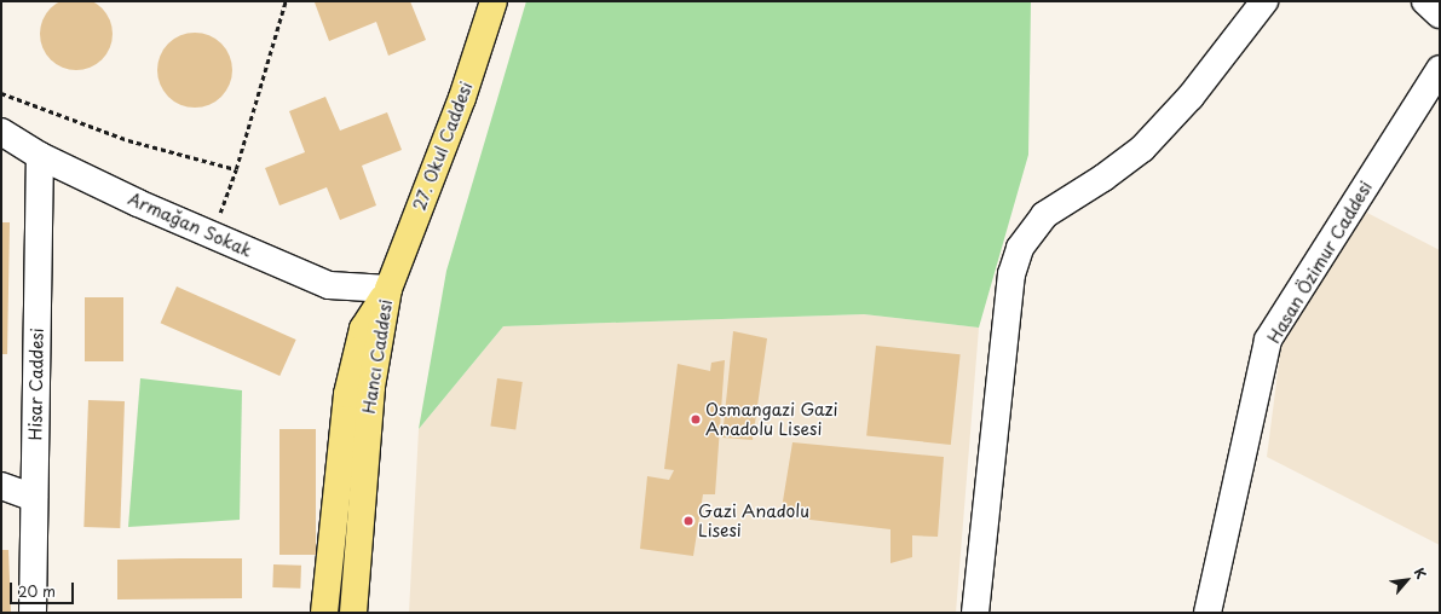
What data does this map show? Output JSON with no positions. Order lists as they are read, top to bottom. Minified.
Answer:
{"streets":{"main road":["27. Okul Caddesi","Hancı Caddesi"],"street":["Armağan Sokak","Hasan Özimur Caddesi","Hisar Caddesi"]},"crossings":[["27. Okul Caddesi","Armağan Sokak"],["27. Okul Caddesi","Hancı Caddesi"],["Armağan Sokak","Hancı Caddesi"],["Armağan Sokak","Hisar Caddesi"]],"places":["Osmangazi Gazi Anadolu Lisesi","Gazi Anadolu Lisesi"],"scale_bar":"20 m","north":"top right"}
